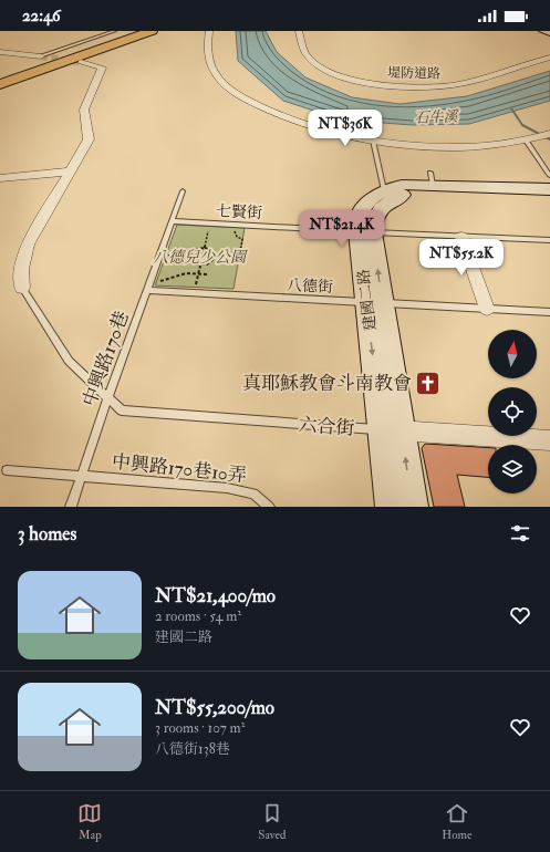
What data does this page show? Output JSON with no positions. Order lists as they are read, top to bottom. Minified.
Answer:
{"streets":{"street":["堤防道路","建國二路","六合街"],"lane":["七賢街","八德街","中興路170巷","中興路170巷10弄"]},"crossings":[["七賢街","建國二路"],["七賢街","中興路170巷"],["八德街","建國二路"],["八德街","中興路170巷"],["建國二路","六合街"],["中興路170巷","六合街"],["中興路170巷","中興路170巷10弄"]],"water":["石牛溪"],"parks":["八德兒少公園"],"places":{"church":["真耶穌教會斗南教會"]},"north":"top","page":{"status":"22:46","price":["NT$36K","NT$21.4K","NT$55.2K"],"heading":"3 homes","list":[{"name":"NT$21,400/mo","note":"2 rooms · 54 m² · 建國二路"},{"name":"NT$55,200/mo","note":"3 rooms · 107 m² · 八德街138巷"}],"tabs":["Map","Saved","Home"]}}
